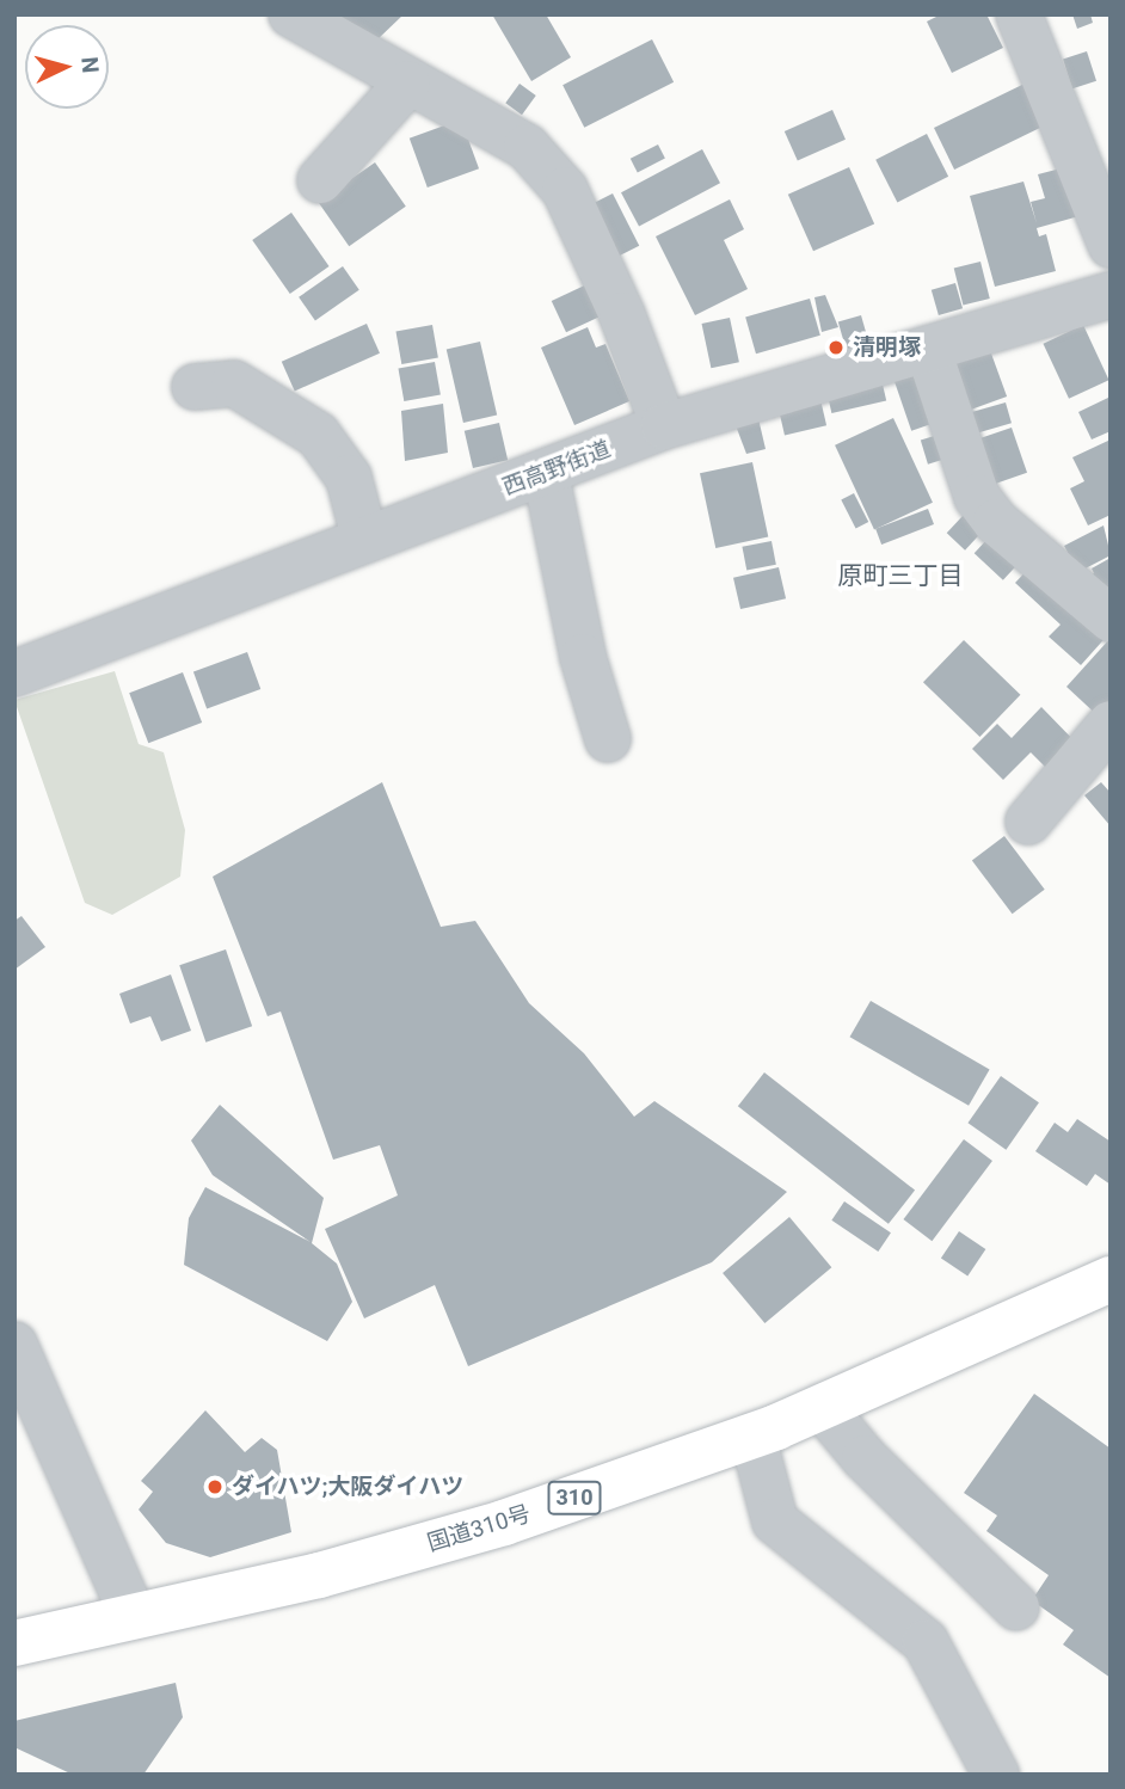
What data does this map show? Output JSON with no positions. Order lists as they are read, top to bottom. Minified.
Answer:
{"streets":{"highway":["310","国道310号"],"street":["西高野街道"]},"districts":["原町三丁目"],"places":["清明塚","ダイハツ;大阪ダイハツ"],"north":"right"}
